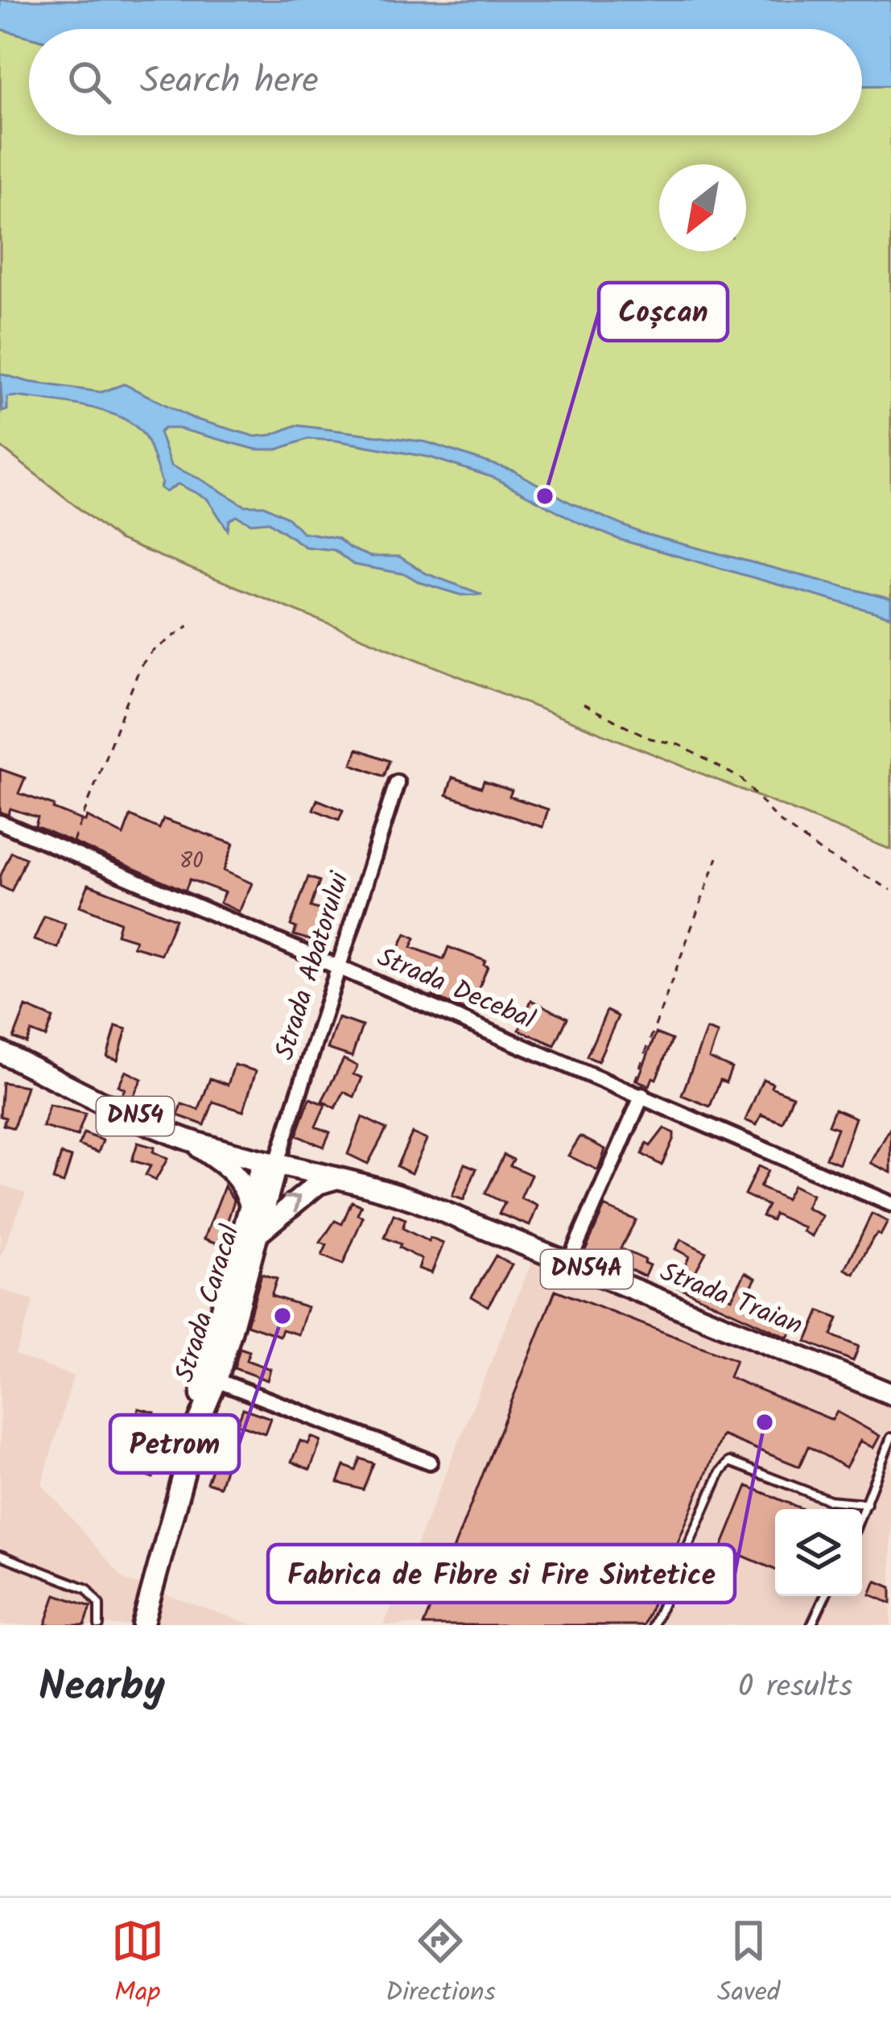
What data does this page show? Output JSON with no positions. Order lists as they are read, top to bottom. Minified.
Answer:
{"streets":{"main road":["DN54","DN54A","Strada Traian","Strada Caracal"],"street":["Strada Abatorului","Strada Decebal"]},"crossings":[["Strada Abatorului","Strada Decebal"],["Strada Abatorului","DN54"],["Strada Abatorului","Strada Traian"],["Strada Abatorului","Strada Caracal"],["DN54","Strada Traian"],["DN54","Strada Caracal"],["Strada Traian","Strada Caracal"]],"places":["Coșcan","Petrom","Fabrica de Fibre si Fire Sintetice"],"house_numbers":["80"],"north":"bottom left","page":{"search":"Search here","heading":["Nearby","0 results"],"nav":["Map","Directions","Saved"]}}
